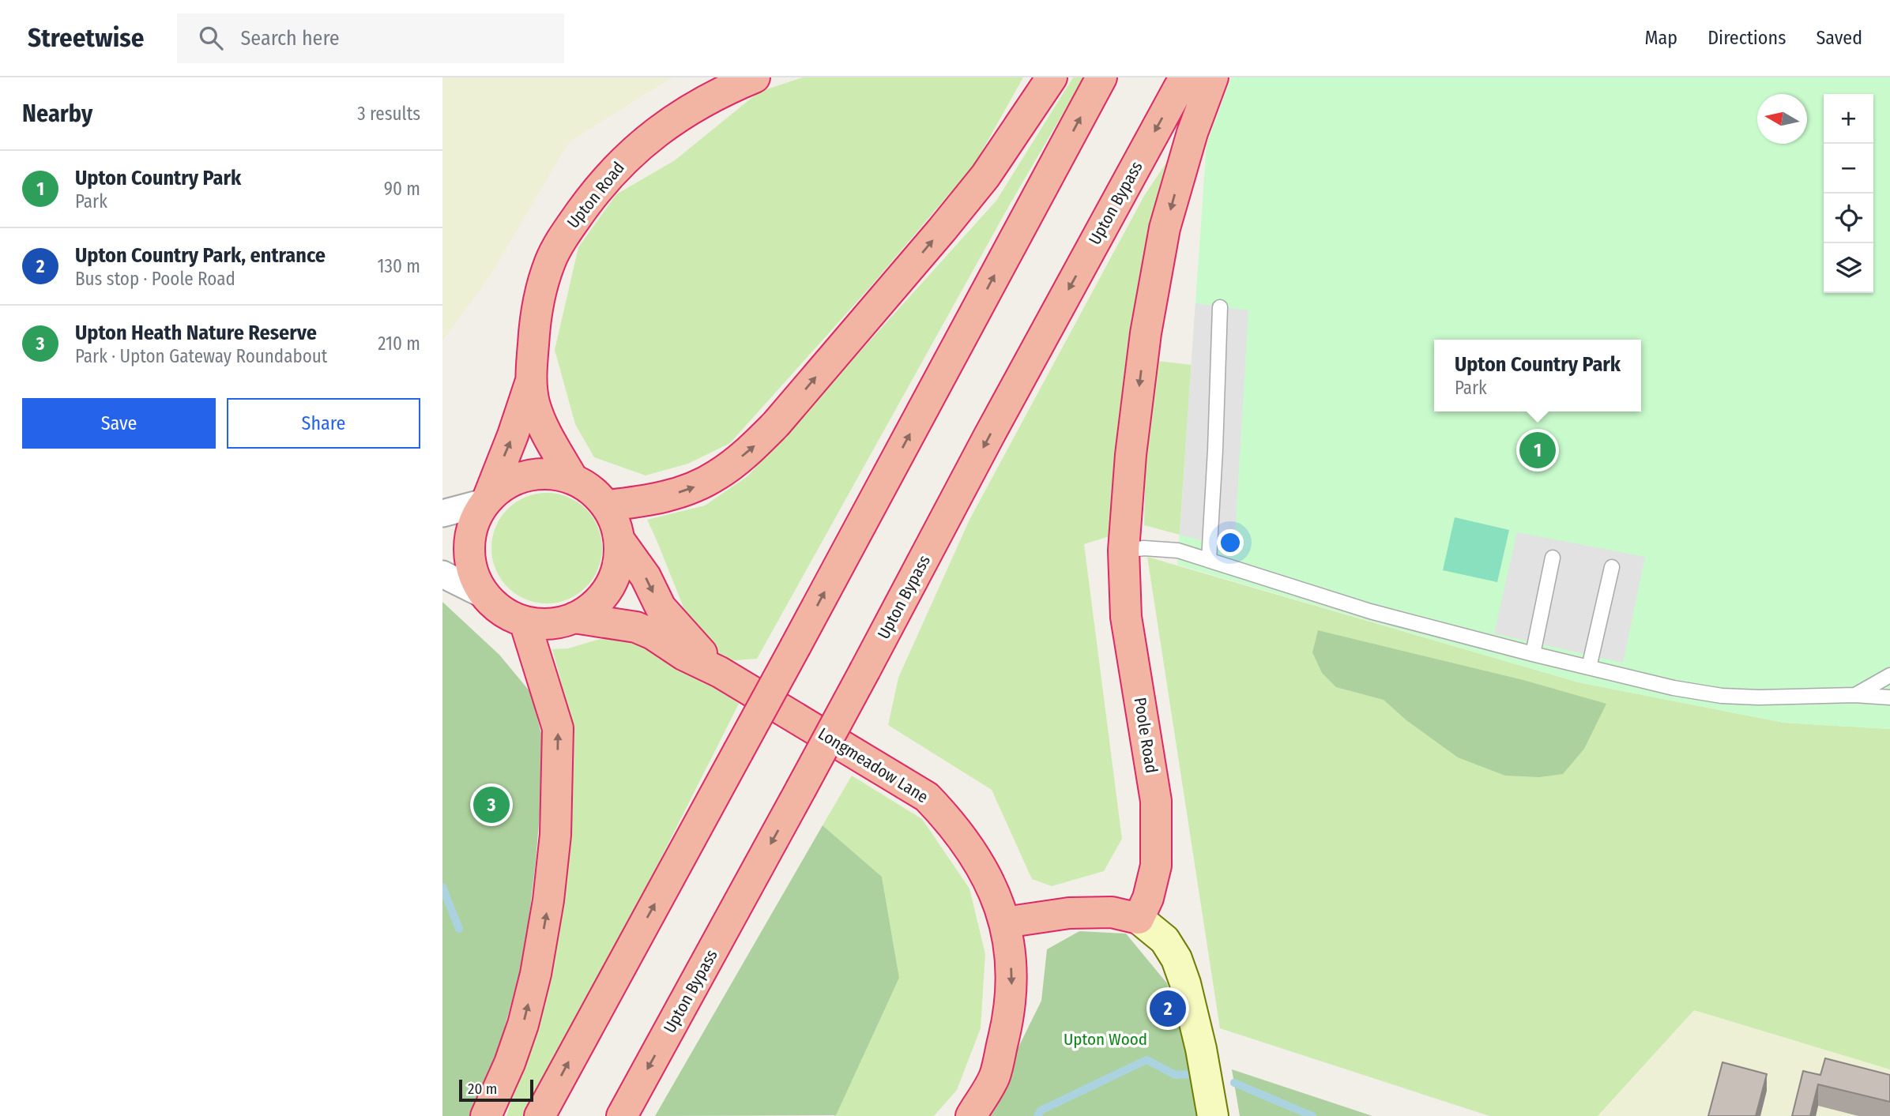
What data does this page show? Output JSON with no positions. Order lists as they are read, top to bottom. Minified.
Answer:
{"streets":{"highway":["Upton Road","Upton Bypass","Poole Road","Longmeadow Lane"]},"crossings":[["Upton Road","Longmeadow Lane"]],"parks":["Upton Wood"],"scale_bar":"20 m","north":"left","page":{"header":"Streetwise","search":"Search here","nav":["Map","Directions","Saved"],"heading":["Nearby","3 results"],"map_buttons":["+","−"],"list":[{"mark":"1","name":"Upton Country Park","note":"Park","value":"90 m"},{"mark":"2","name":"Upton Country Park, entrance","note":"Bus stop · Poole Road","value":"130 m"},{"mark":"3","name":"Upton Heath Nature Reserve","note":"Park · Upton Gateway Roundabout","value":"210 m"}],"popup":["Upton Country Park","Park"],"buttons":["Save","Share"],"pins":["1","3","2"],"scale":"20 m"}}
